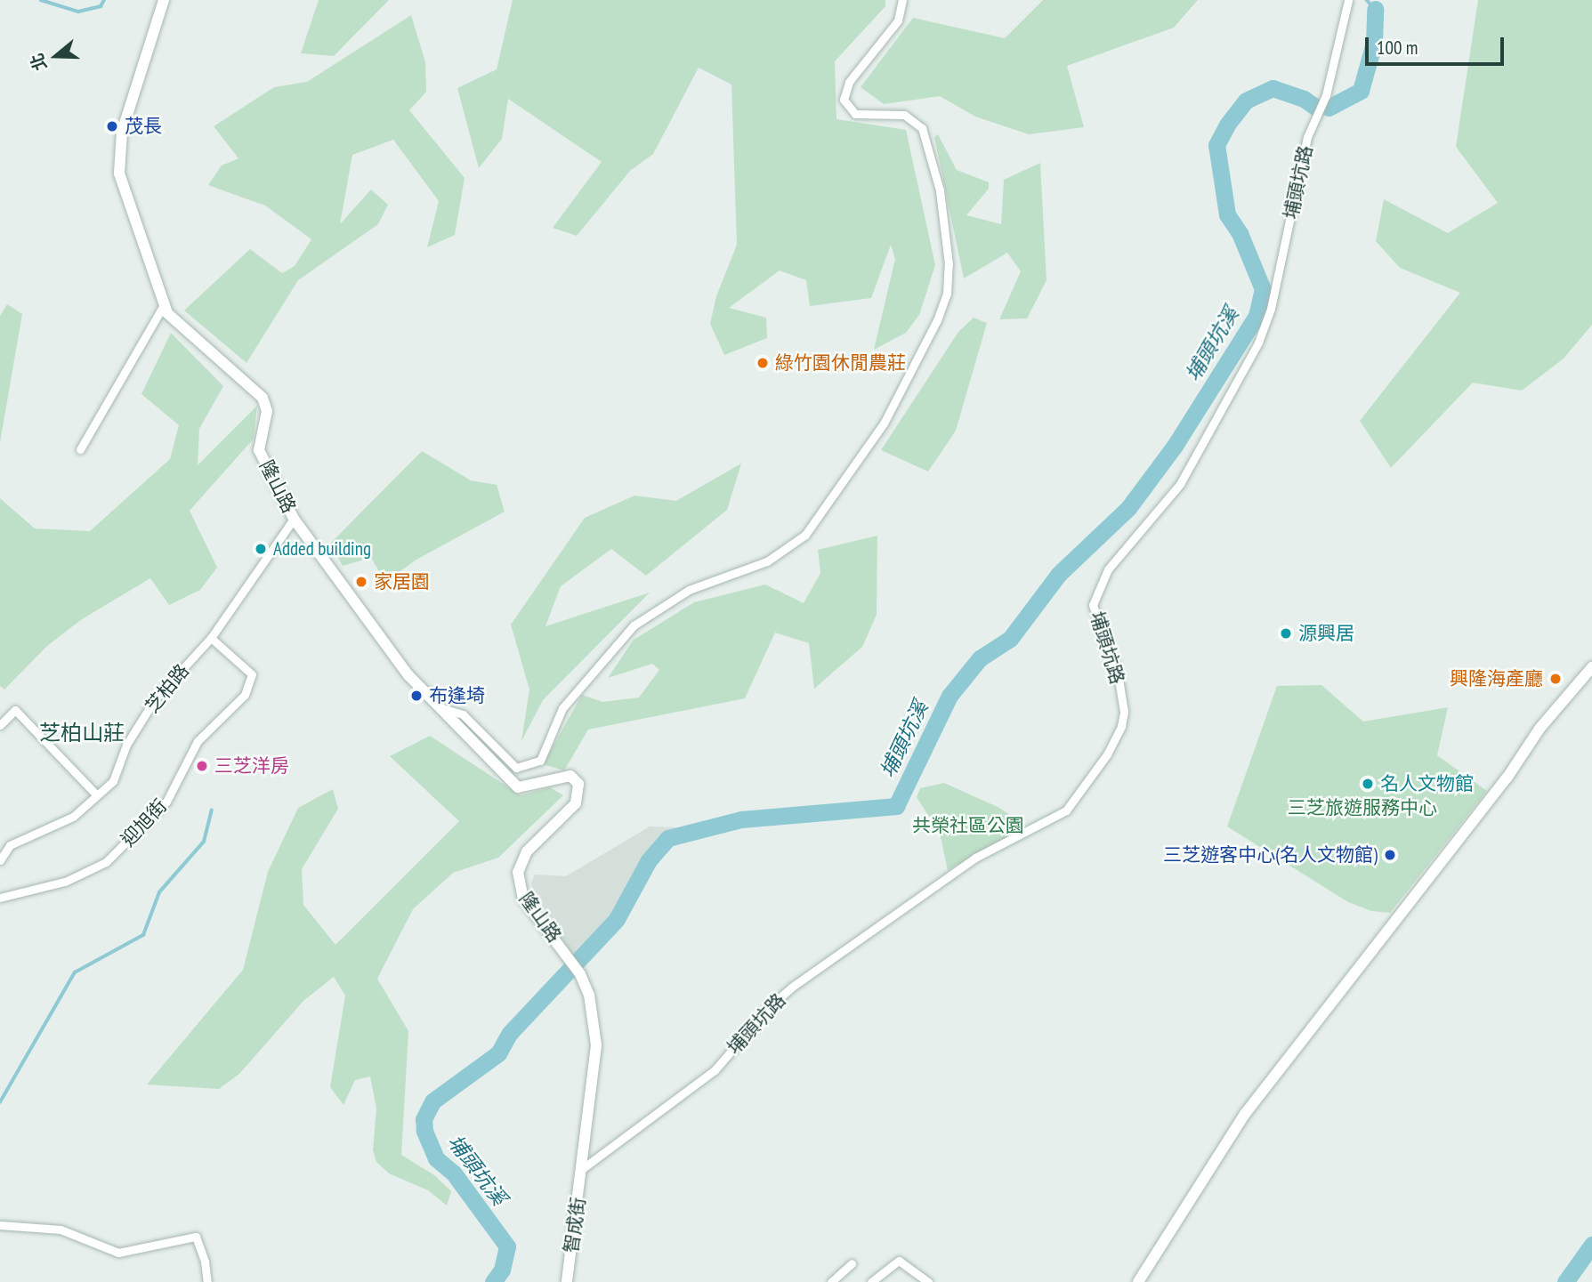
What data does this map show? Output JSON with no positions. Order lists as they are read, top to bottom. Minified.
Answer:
{"streets":{"street":["埔頭坑路","隆山路","芝柏路","迎旭街","智成街"]},"crossings":[["埔頭坑路","隆山路"],["埔頭坑路","智成街"],["隆山路","芝柏路"],["隆山路","智成街"],["芝柏路","迎旭街"]],"districts":["芝柏山莊"],"water":["埔頭坑溪"],"parks":["三芝旅遊服務中心","共榮社區公園"],"places":["茂長","綠竹園休閒農莊","Added building","家居園","源興居","興隆海產廳","布逢埼","三芝洋房","名人文物館","三芝遊客中心(名人文物館)"],"scale_bar":"100 m","north":"left"}
